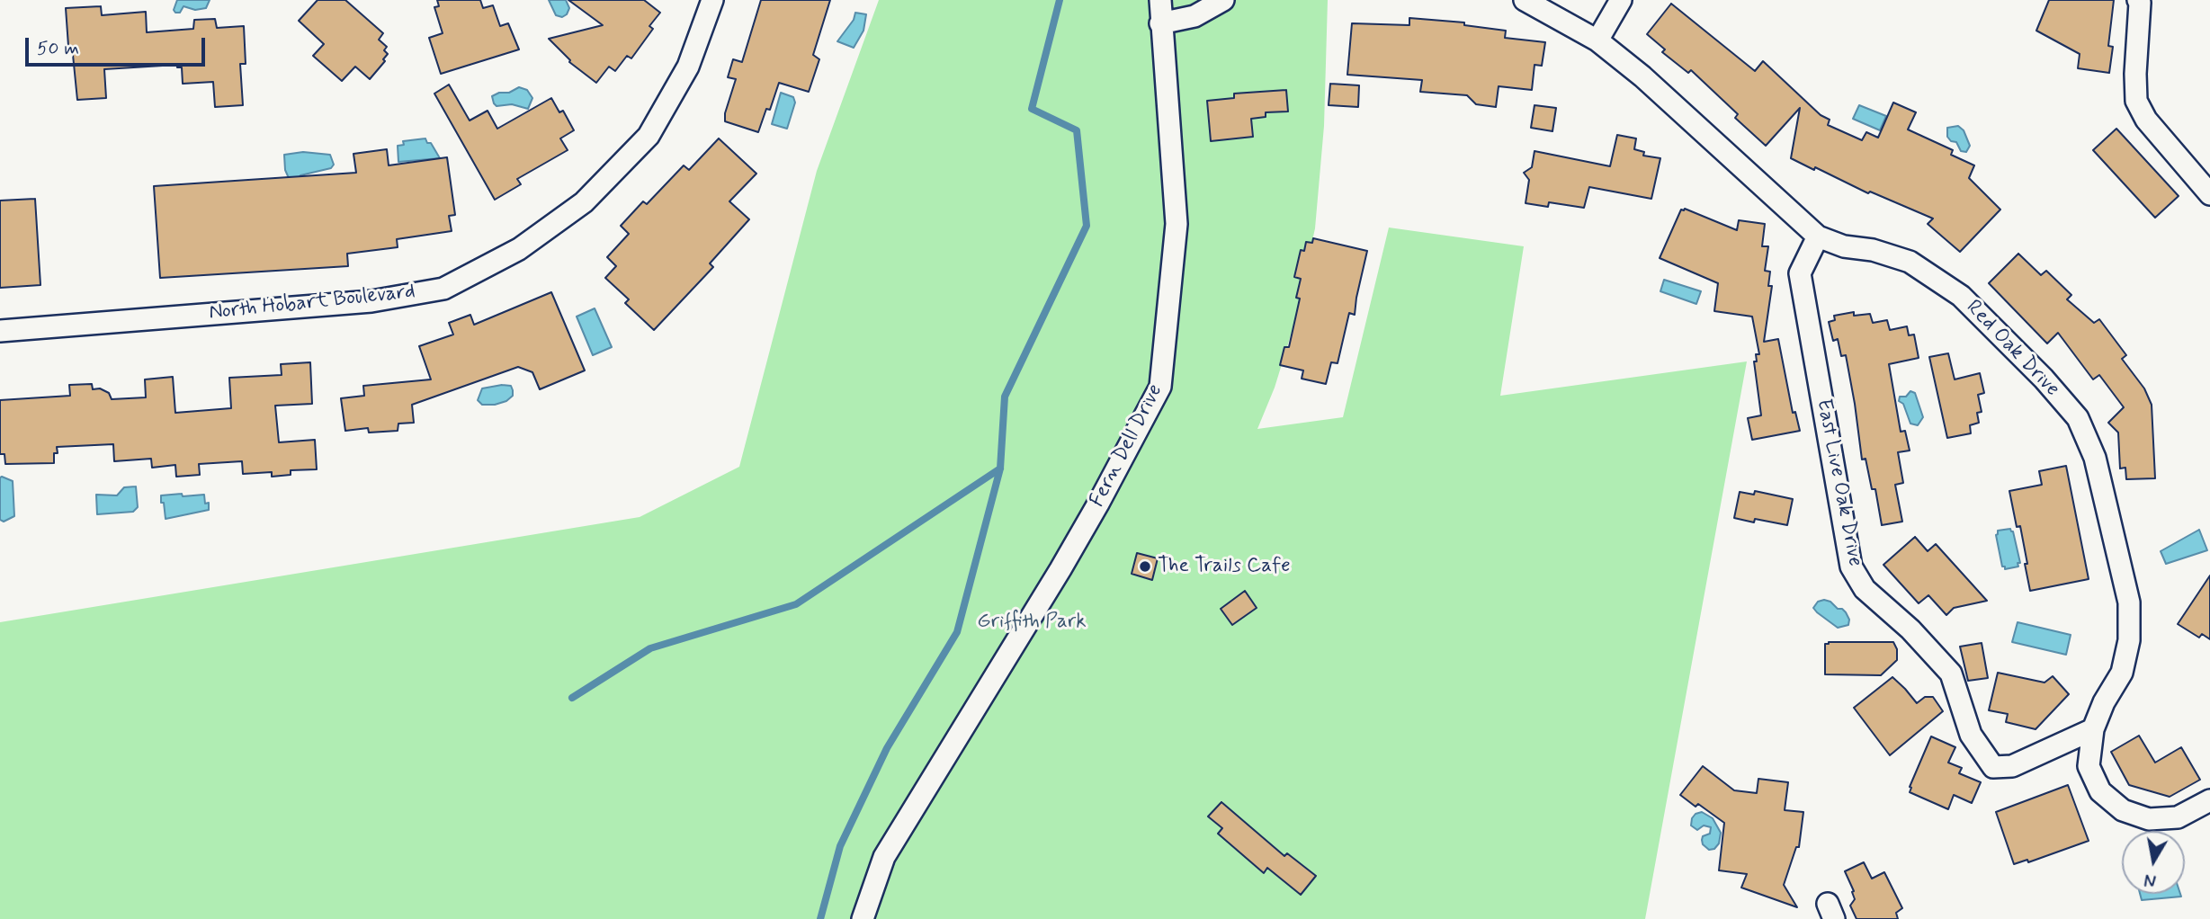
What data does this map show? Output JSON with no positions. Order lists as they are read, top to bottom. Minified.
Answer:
{"streets":{"street":["North Hobart Boulevard","Red Oak Drive","Fern Dell Drive","East Live Oak Drive"]},"crossings":[["Red Oak Drive","East Live Oak Drive"]],"parks":["Griffith Park"],"places":["The Trails Cafe"],"scale_bar":"50 m","north":"bottom"}
